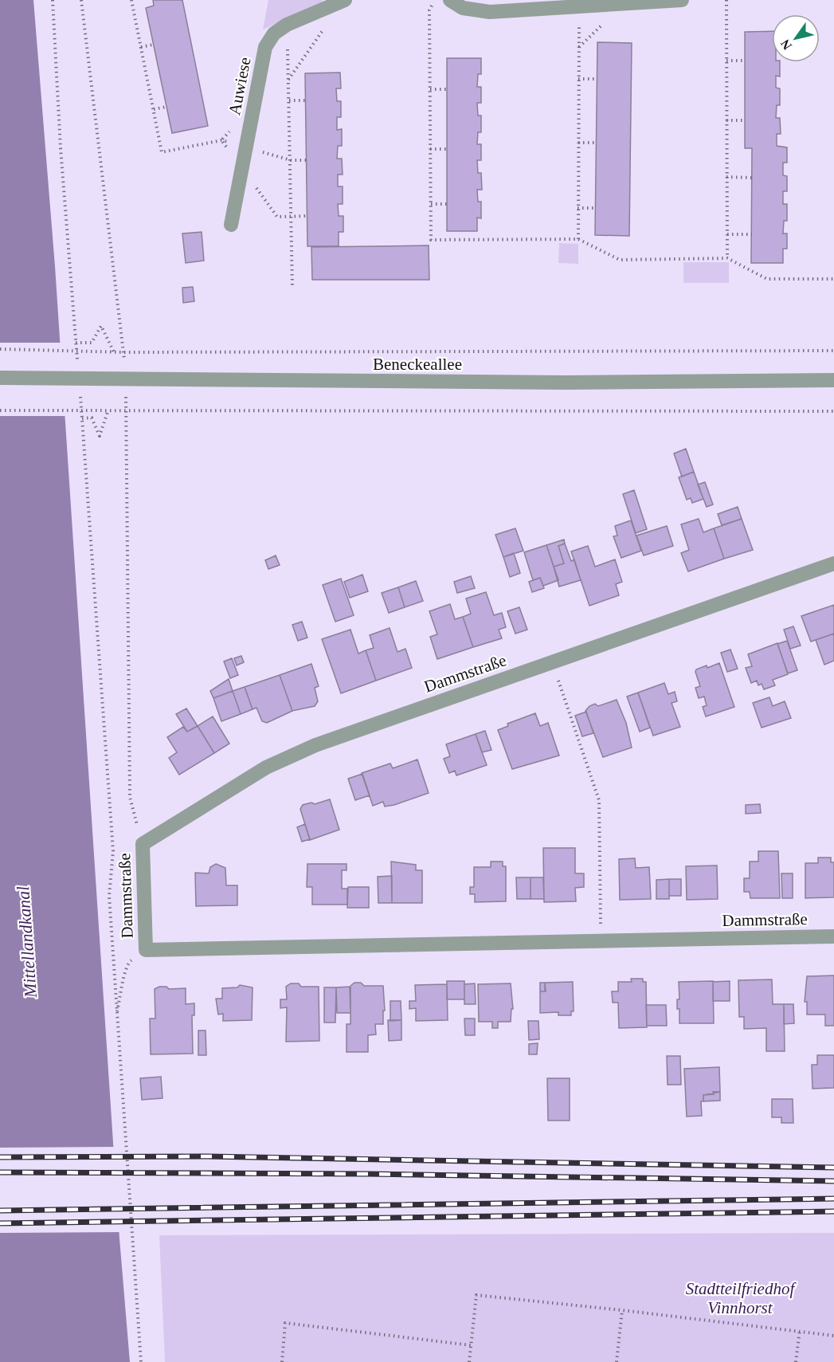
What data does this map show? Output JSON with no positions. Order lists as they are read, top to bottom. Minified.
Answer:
{"streets":{"street":["Auwiese","Beneckeallee","Dammstraße"]},"water":["Mittellandkanal"],"parks":["Stadtteilfriedhof Vinnhorst"],"north":"bottom left"}
